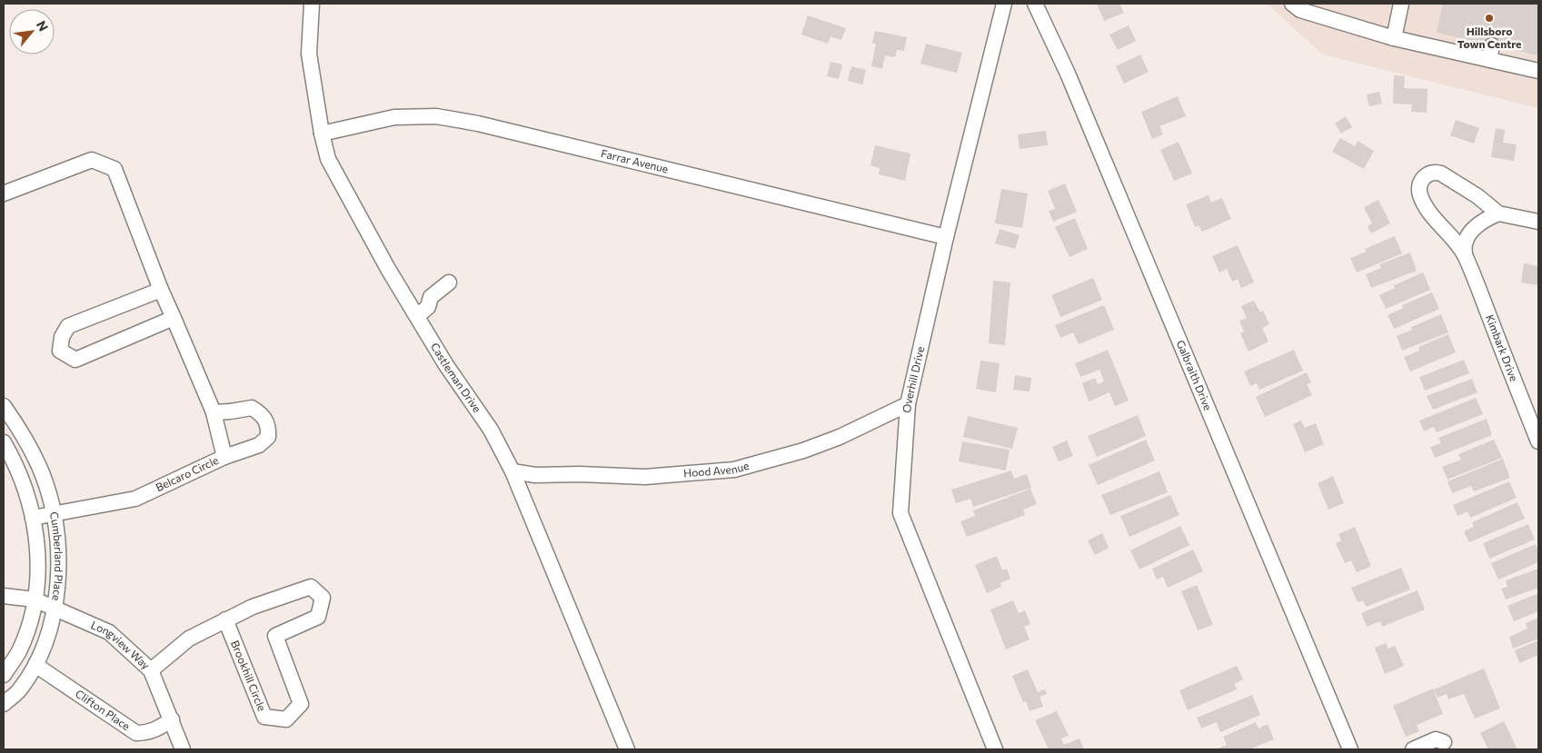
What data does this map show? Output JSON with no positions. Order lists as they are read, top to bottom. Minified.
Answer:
{"streets":{"street":["Farrar Avenue","Kimbark Drive","Galbraith Drive","Castleman Drive","Overhill Drive","Hood Avenue","Belcaro Circle","Cumberland Place","Longview Way","Brookhill Circle","Clifton Place"]},"crossings":[["Farrar Avenue","Castleman Drive"],["Farrar Avenue","Overhill Drive"],["Castleman Drive","Hood Avenue"],["Overhill Drive","Hood Avenue"],["Belcaro Circle","Cumberland Place"],["Cumberland Place","Longview Way"],["Cumberland Place","Clifton Place"],["Longview Way","Brookhill Circle"],["Longview Way","Clifton Place"]],"places":["Hillsboro Town Centre"],"north":"top right"}
